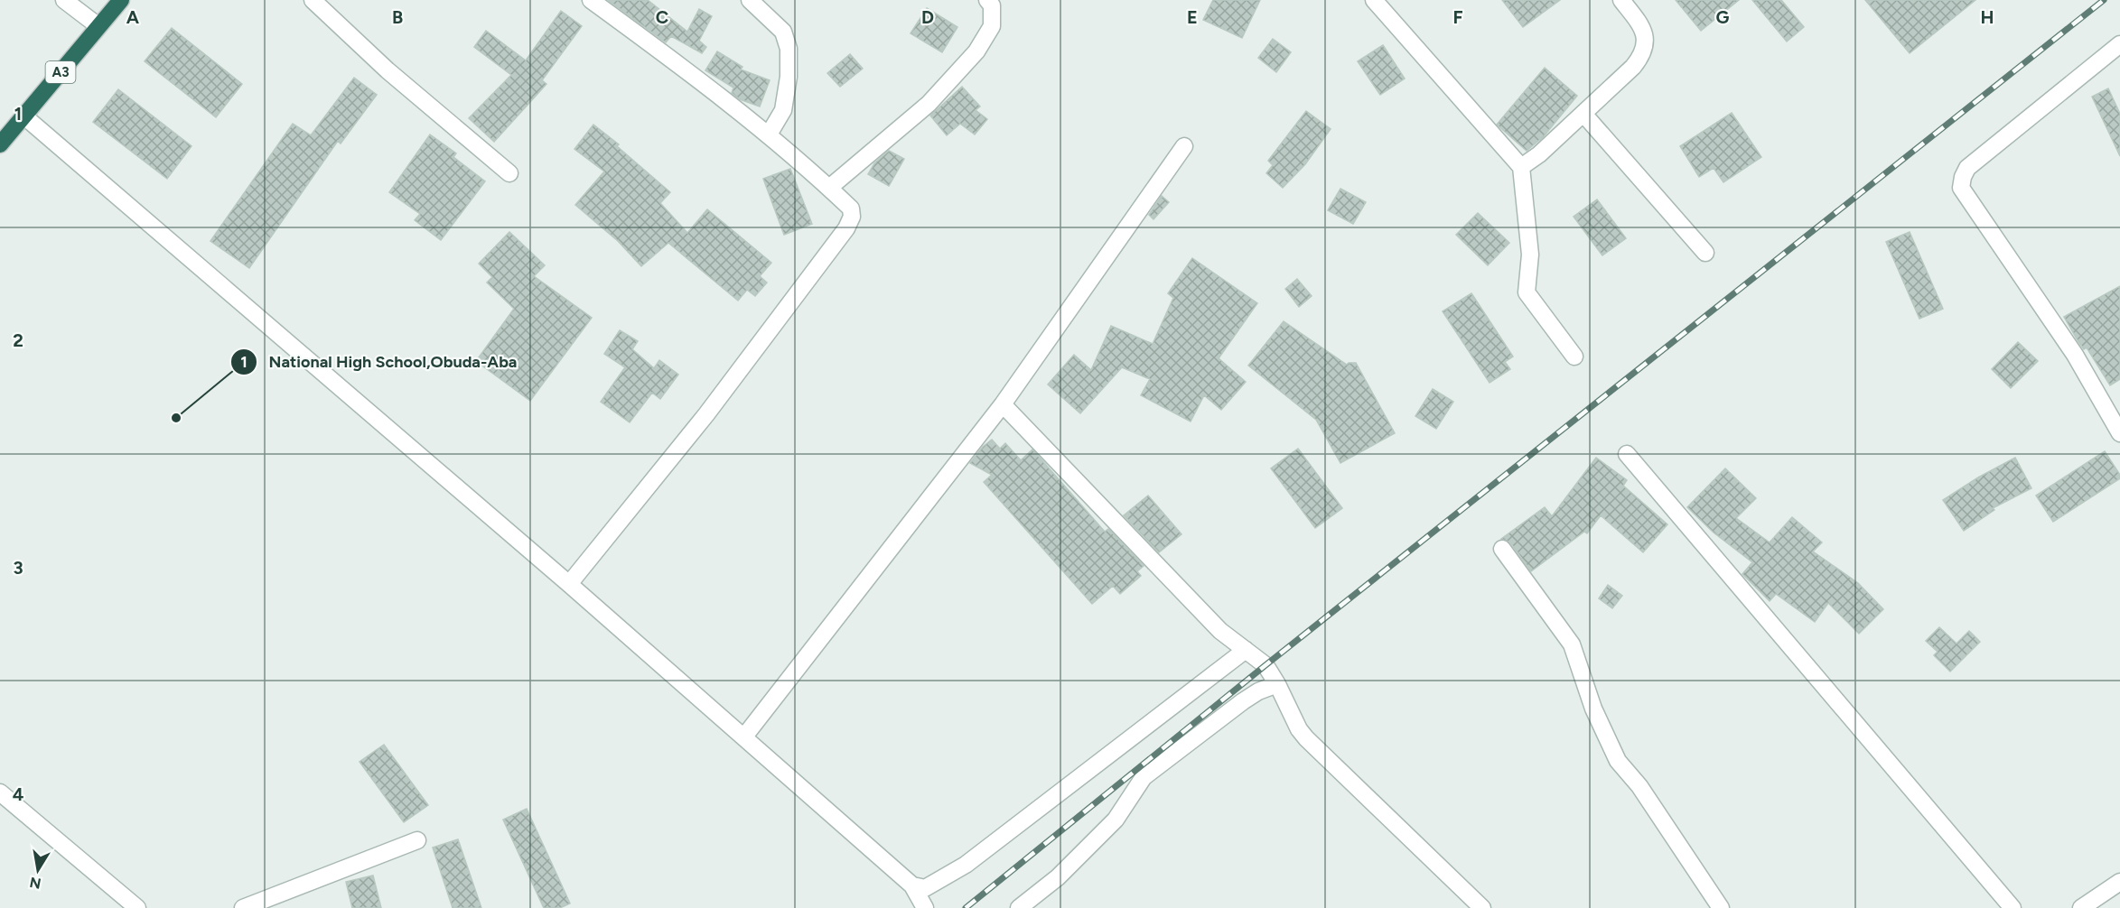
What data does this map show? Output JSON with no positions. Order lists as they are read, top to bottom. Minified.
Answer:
{"streets":{"highway":["A3"]},"places":["National High School,Obuda-Aba"],"north":"bottom","grid":{"columns":["A","B","C","D","E","F","G","H"],"rows":["1","2","3","4"]}}
